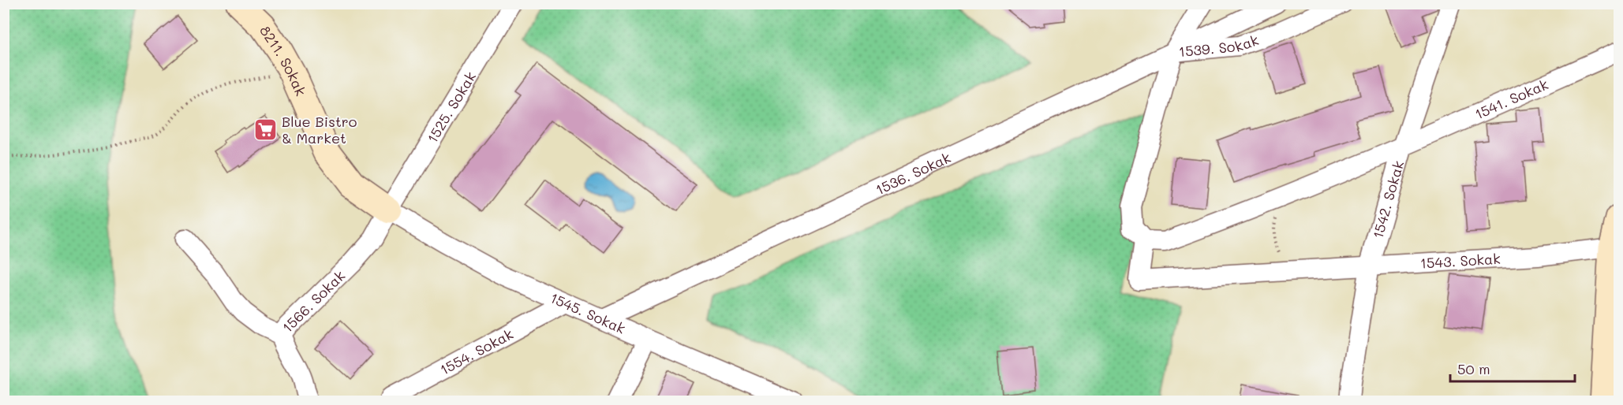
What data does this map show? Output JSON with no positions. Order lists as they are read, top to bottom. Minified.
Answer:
{"streets":{"street":["1539. Sokak","8211. Sokak","1541. Sokak","1525. Sokak","1536. Sokak","1542. Sokak","1543. Sokak","1566. Sokak","1545. Sokak","1554. Sokak"]},"crossings":[["1539. Sokak","1536. Sokak"],["8211. Sokak","1525. Sokak"],["8211. Sokak","1566. Sokak"],["8211. Sokak","1545. Sokak"],["1541. Sokak","1542. Sokak"],["1541. Sokak","1543. Sokak"],["1525. Sokak","1566. Sokak"],["1525. Sokak","1545. Sokak"],["1536. Sokak","1545. Sokak"],["1542. Sokak","1543. Sokak"],["1566. Sokak","1545. Sokak"],["1545. Sokak","1554. Sokak"]],"places":{"supermarket":["Blue Bistro & Market"]},"scale_bar":"50 m"}
